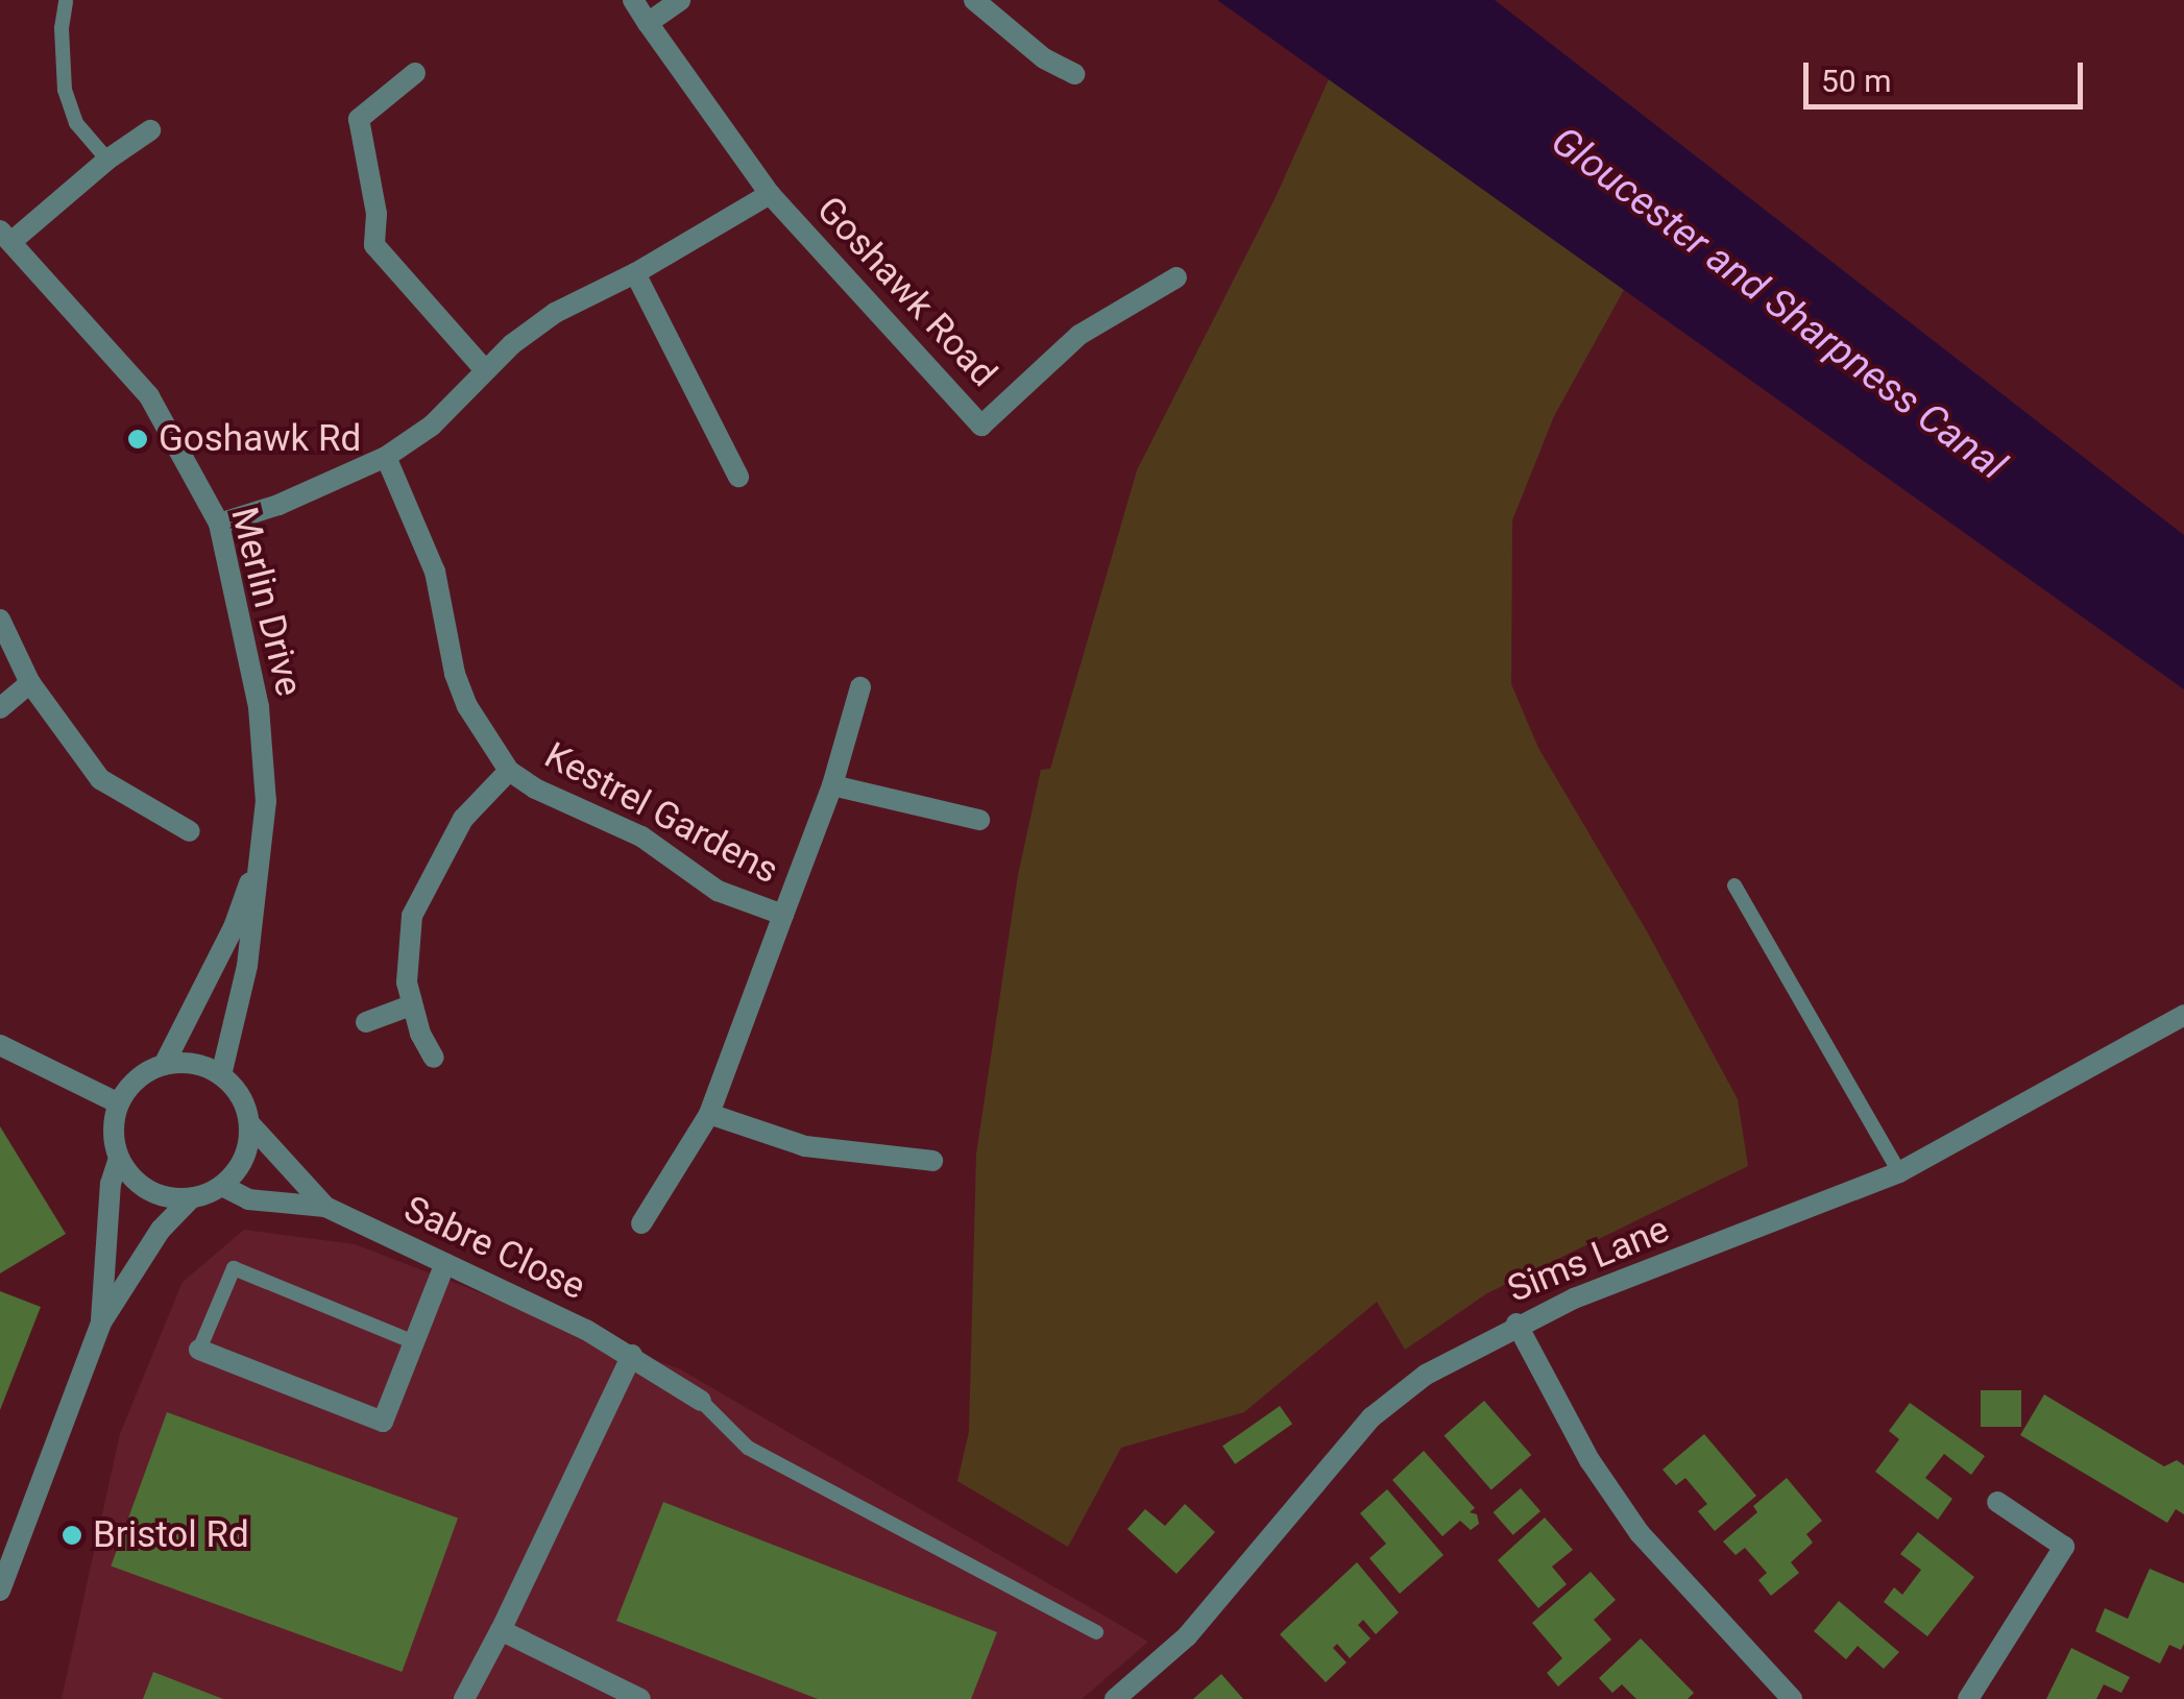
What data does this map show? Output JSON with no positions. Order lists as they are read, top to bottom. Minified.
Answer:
{"streets":{"street":["Goshawk Road","Merlin Drive","Kestrel Gardens","Sabre Close","Sims Lane"]},"crossings":[["Goshawk Road","Merlin Drive"],["Goshawk Road","Kestrel Gardens"],["Merlin Drive","Sabre Close"]],"water":["Gloucester and Sharpness Canal"],"places":["Goshawk Rd","Bristol Rd"],"scale_bar":"50 m"}
